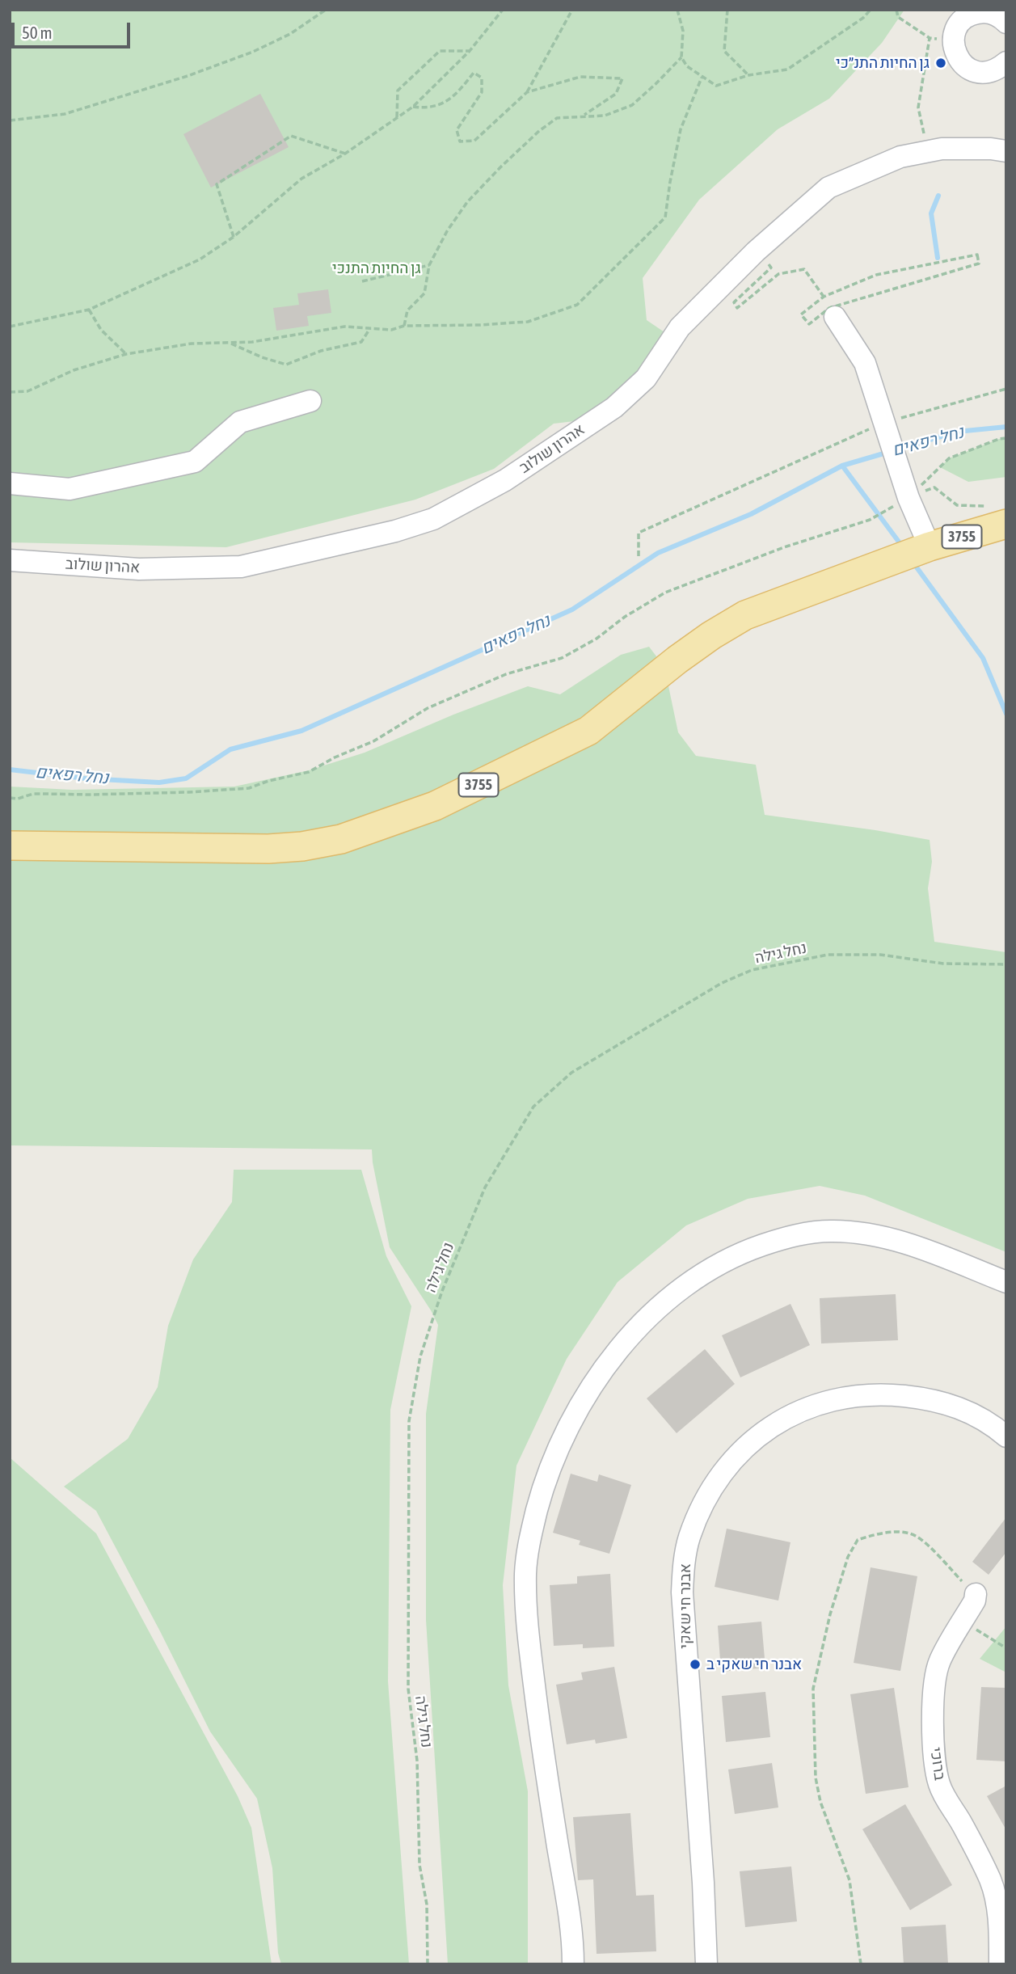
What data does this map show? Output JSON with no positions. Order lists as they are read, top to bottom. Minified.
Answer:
{"streets":{"main road":["3755"],"street":["אהרון שולוב","אבנר חי שאקי","ברוכי"],"path":["נחל גילה"]},"water":["נחל רפאים"],"parks":["גן החיות התנכי"],"places":["גן החיות התנ״כי","אבנר חי שאקי ב"],"scale_bar":"50 m"}
